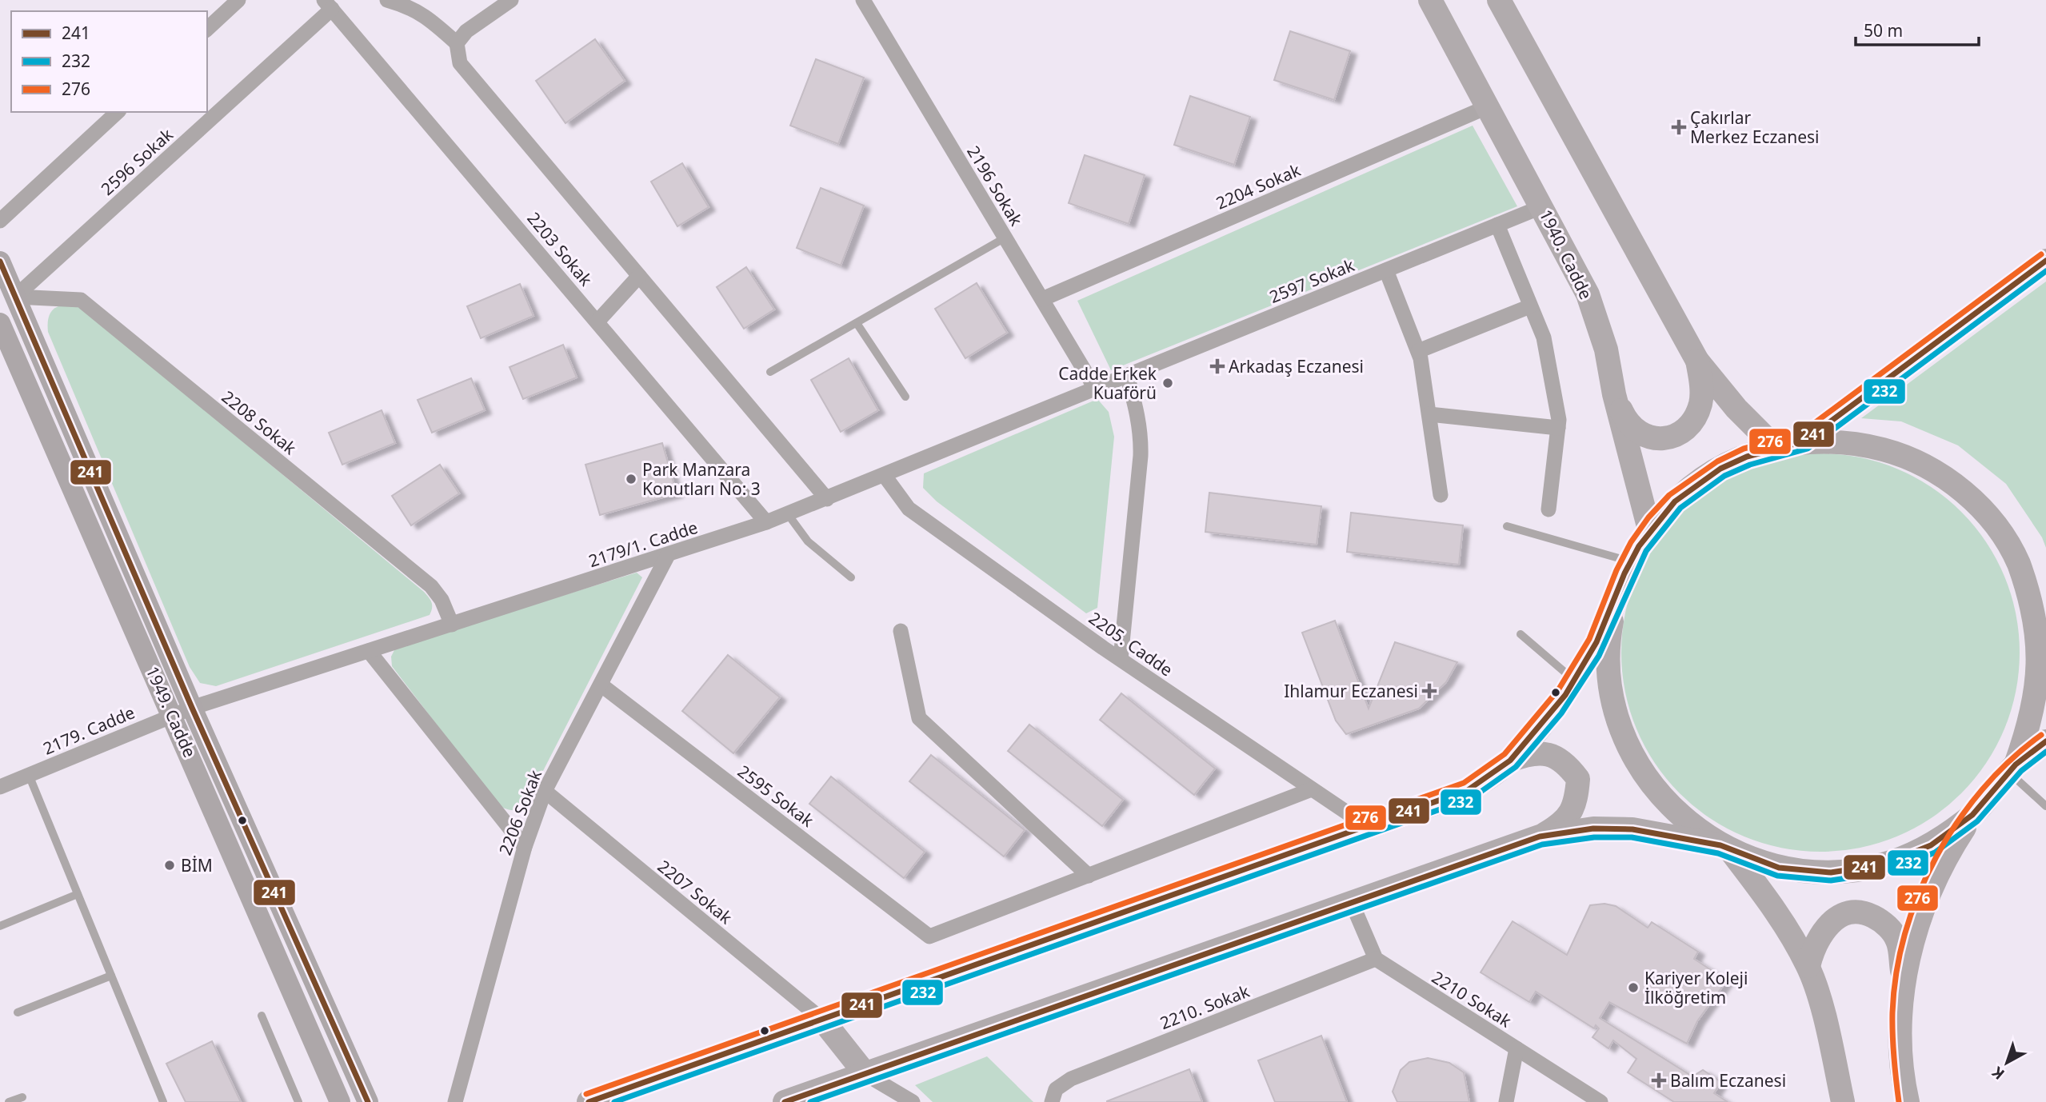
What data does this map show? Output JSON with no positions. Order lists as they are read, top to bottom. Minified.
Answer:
{"streets":{"main road":["1940. Cadde"],"street":["2596 Sokak","2196 Sokak","2204 Sokak","2203 Sokak","2597 Sokak","2208 Sokak","2179/1. Cadde","2205. Cadde","1949. Cadde","2179. Cadde","2595 Sokak","2206 Sokak","2207 Sokak","2210 Sokak","2210. Sokak"]},"crossings":[["2596 Sokak","2203 Sokak"],["2596 Sokak","2208 Sokak"],["2596 Sokak","1949. Cadde"],["2196 Sokak","2204 Sokak"],["2196 Sokak","2597 Sokak"],["2196 Sokak","2179/1. Cadde"],["2204 Sokak","1940. Cadde"],["2203 Sokak","2179/1. Cadde"],["1940. Cadde","2597 Sokak"],["2597 Sokak","2179/1. Cadde"],["2208 Sokak","2179/1. Cadde"],["2208 Sokak","1949. Cadde"],["2179/1. Cadde","2205. Cadde"],["2179/1. Cadde","1949. Cadde"],["2179/1. Cadde","2179. Cadde"],["2179/1. Cadde","2206 Sokak"],["1949. Cadde","2179. Cadde"],["2595 Sokak","2206 Sokak"],["2206 Sokak","2207 Sokak"],["2210 Sokak","2210. Sokak"]],"places":{"health":["Çakırlar Merkez Eczanesi","Arkadaş Eczanesi","Ihlamur Eczanesi","Balım Eczanesi"],"other":["Cadde Erkek Kuaförü","Park Manzara Konutları No: 3","BİM","Kariyer Koleji İlköğretim"]},"lines":["transit line 276","transit line 241","transit line 232"],"legend":["241","232","276"],"scale_bar":"50 m","north":"bottom left"}
